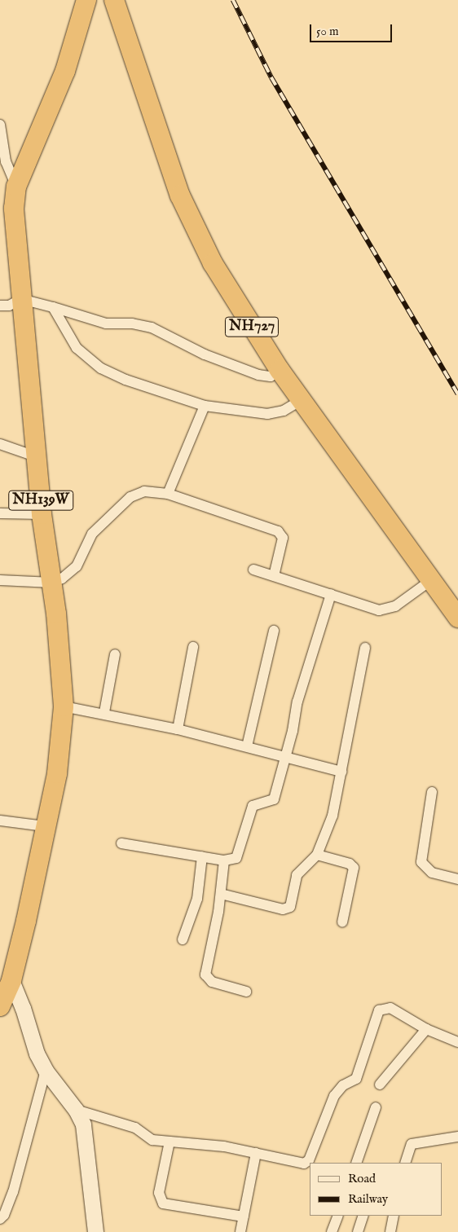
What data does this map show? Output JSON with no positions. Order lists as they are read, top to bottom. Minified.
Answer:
{"streets":{"highway":["NH727","NH139W"]},"legend":["Road","Railway"],"scale_bar":"50 m"}
